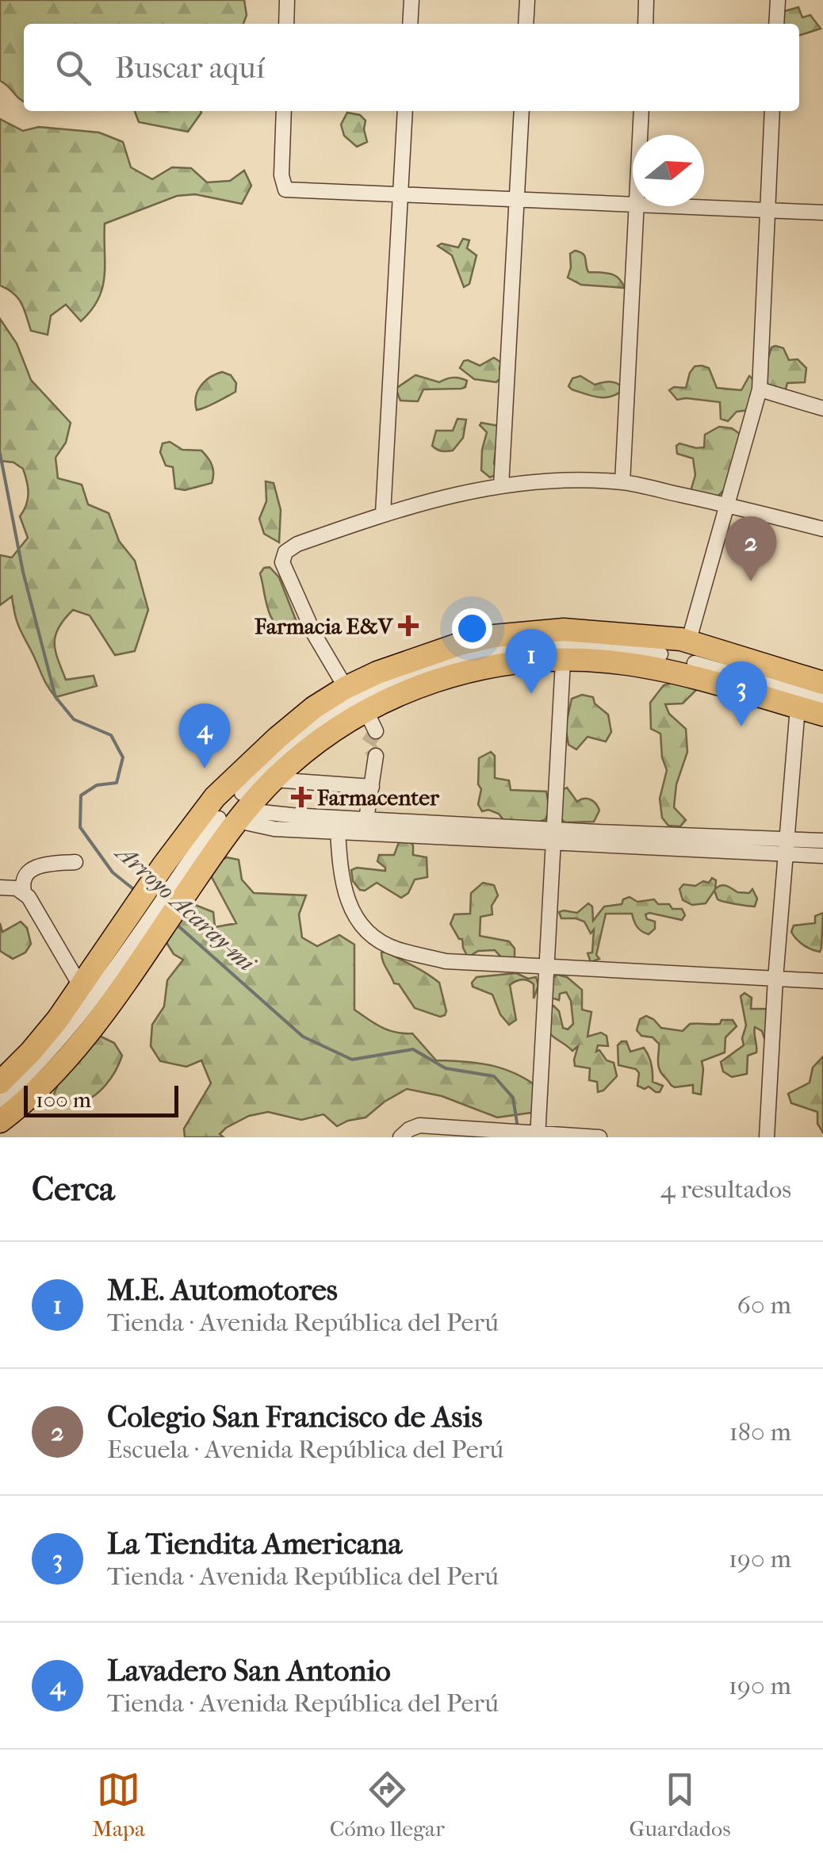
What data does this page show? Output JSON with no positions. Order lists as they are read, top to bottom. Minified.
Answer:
{"water":["Arroyo Acaray-mi"],"places":{"health":["Farmacia E&V","Farmacenter"]},"scale_bar":"100 m","north":"right","page":{"search":"Buscar aquí","pins":["2","1","3","4"],"scale":"100 m","heading":["Cerca","4 resultados"],"list":[{"mark":"1","name":"M.E. Automotores","note":"Tienda · Avenida República del Perú","value":"60 m"},{"mark":"2","name":"Colegio San Francisco de Asis","note":"Escuela · Avenida República del Perú","value":"180 m"},{"mark":"3","name":"La Tiendita Americana","note":"Tienda · Avenida República del Perú","value":"190 m"},{"mark":"4","name":"Lavadero San Antonio","note":"Tienda · Avenida República del Perú","value":"190 m"}],"nav":["Mapa","Cómo llegar","Guardados"]}}
